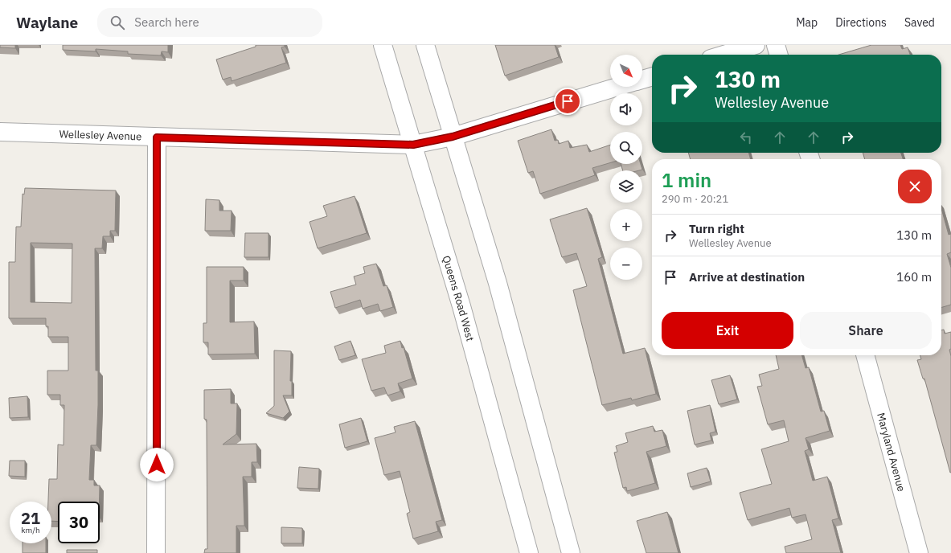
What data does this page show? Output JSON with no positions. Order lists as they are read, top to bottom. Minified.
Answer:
{"streets":{"street":["Wellesley Avenue","Queens Road West","Maryland Avenue"]},"crossings":[["Wellesley Avenue","Queens Road West"]],"north":"bottom right","page":{"header":"Waylane","search":"Search here","nav":["Map","Directions","Saved"],"map_buttons":["+","−"],"turn":["130 m","Wellesley Avenue"],"heading":["1 min","290 m · 20:21"],"list":[{"name":"Turn right","note":"Wellesley Avenue","value":"130 m"},{"name":"Arrive at destination","value":"160 m"}],"buttons":["Exit","Share"],"speed":"21 km/h","limit":"30"}}
